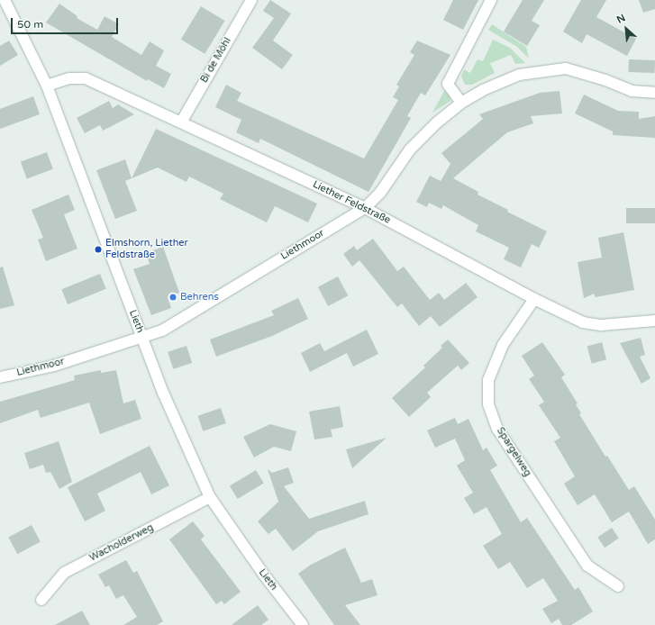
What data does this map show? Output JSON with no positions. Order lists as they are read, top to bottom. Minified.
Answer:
{"streets":{"street":["Bi de Möhl","Liether Feldstraße","Liethmoor","Lieth","Spargelweg","Wacholderweg"]},"crossings":[["Bi de Möhl","Liether Feldstraße"],["Liether Feldstraße","Liethmoor"],["Liether Feldstraße","Lieth"],["Liether Feldstraße","Spargelweg"],["Liethmoor","Lieth"],["Lieth","Wacholderweg"]],"places":["Elmshorn, Liether Feldstraße","Behrens"],"scale_bar":"50 m","north":"top left"}
